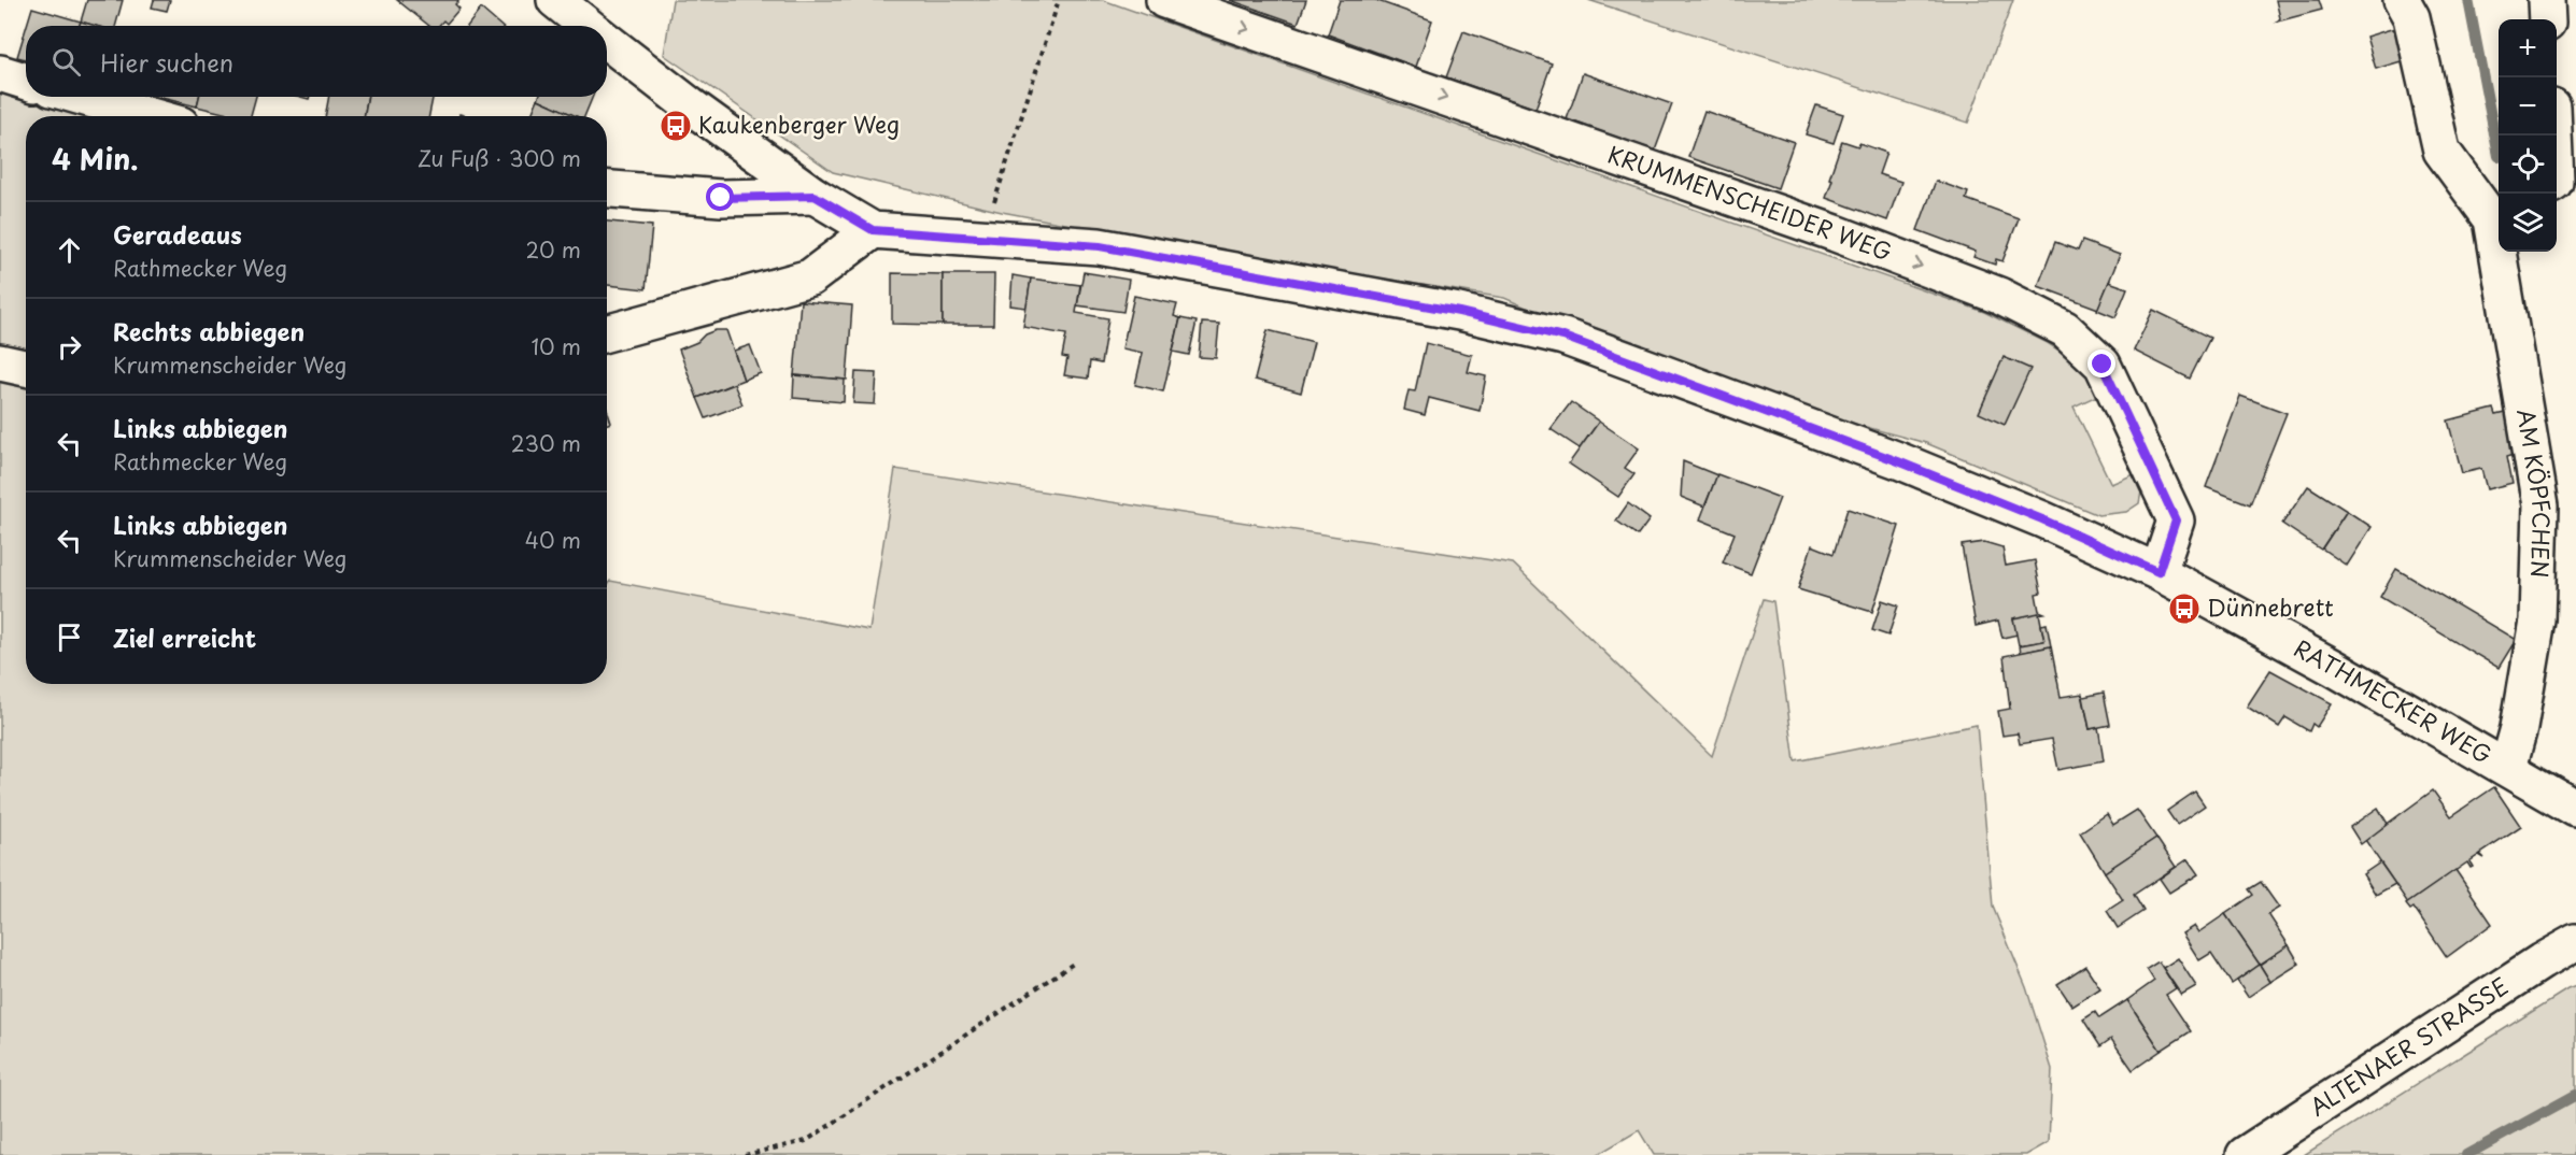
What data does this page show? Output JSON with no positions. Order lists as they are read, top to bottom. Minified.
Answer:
{"streets":{"street":["KRUMMENSCHEIDER WEG","AM KÖPFCHEN","RATHMECKER WEG","ALTENAER STRASSE"]},"crossings":[["KRUMMENSCHEIDER WEG","RATHMECKER WEG"],["AM KÖPFCHEN","RATHMECKER WEG"]],"one_way":["KRUMMENSCHEIDER WEG"],"places":{"bus stop":["Kaukenberger Weg","Dünnebrett"]},"page":{"map_buttons":["+","−"],"search":"Hier suchen","heading":["4 Min.","Zu Fuß · 300 m"],"list":[["Geradeaus","Rathmecker Weg","20 m"],["Rechts abbiegen","Krummenscheider Weg","10 m"],["Links abbiegen","Rathmecker Weg","230 m"],["Links abbiegen","Krummenscheider Weg","40 m"],"Ziel erreicht"]}}
